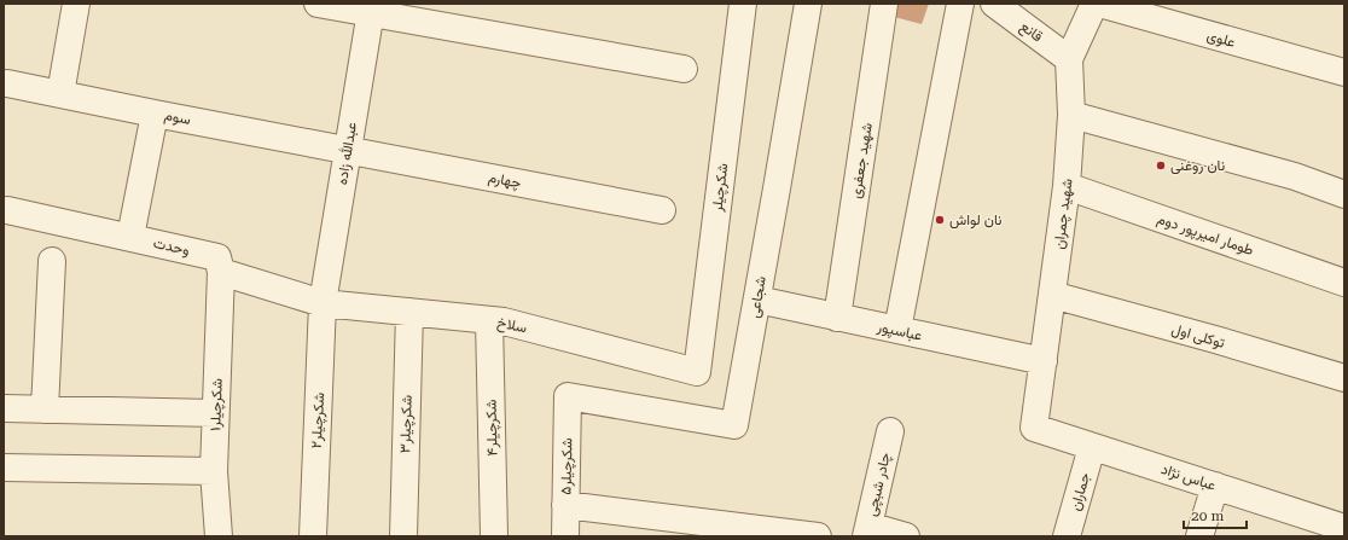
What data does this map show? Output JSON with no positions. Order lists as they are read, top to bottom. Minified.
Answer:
{"streets":{"street":["قانع","علوی","سوم","عبدالله زاده","شهید جعفری","چهارم","شکرچیلر","شهید چمران","طومار امیرپور دوم","وحدت","شجاعی","سلاخ","عباسپور","توکلی اول","شکرچیلر۱","شکرچیلر۲","شکرچیلر۳","شکرچیلر۴","شکرچیلر۵","عباس نژاد","چادر شبچی","جماران"]},"crossings":[["قانع","شهید چمران"],["سوم","عبدالله زاده"],["سوم","چهارم"],["عبدالله زاده","چهارم"],["عبدالله زاده","سلاخ"],["عبدالله زاده","شکرچیلر۲"],["شهید جعفری","عباسپور"],["شکرچیلر","سلاخ"],["شهید چمران","طومار امیرپور دوم"],["شهید چمران","عباسپور"],["شهید چمران","توکلی اول"],["شهید چمران","عباس نژاد"],["وحدت","شکرچیلر۱"],["شجاعی","عباسپور"],["شجاعی","شکرچیلر۵"],["سلاخ","شکرچیلر۲"],["سلاخ","شکرچیلر۳"],["سلاخ","شکرچیلر۴"],["عباس نژاد","جماران"]],"places":["نان روغنی","نان لواش"],"scale_bar":"20 m"}
